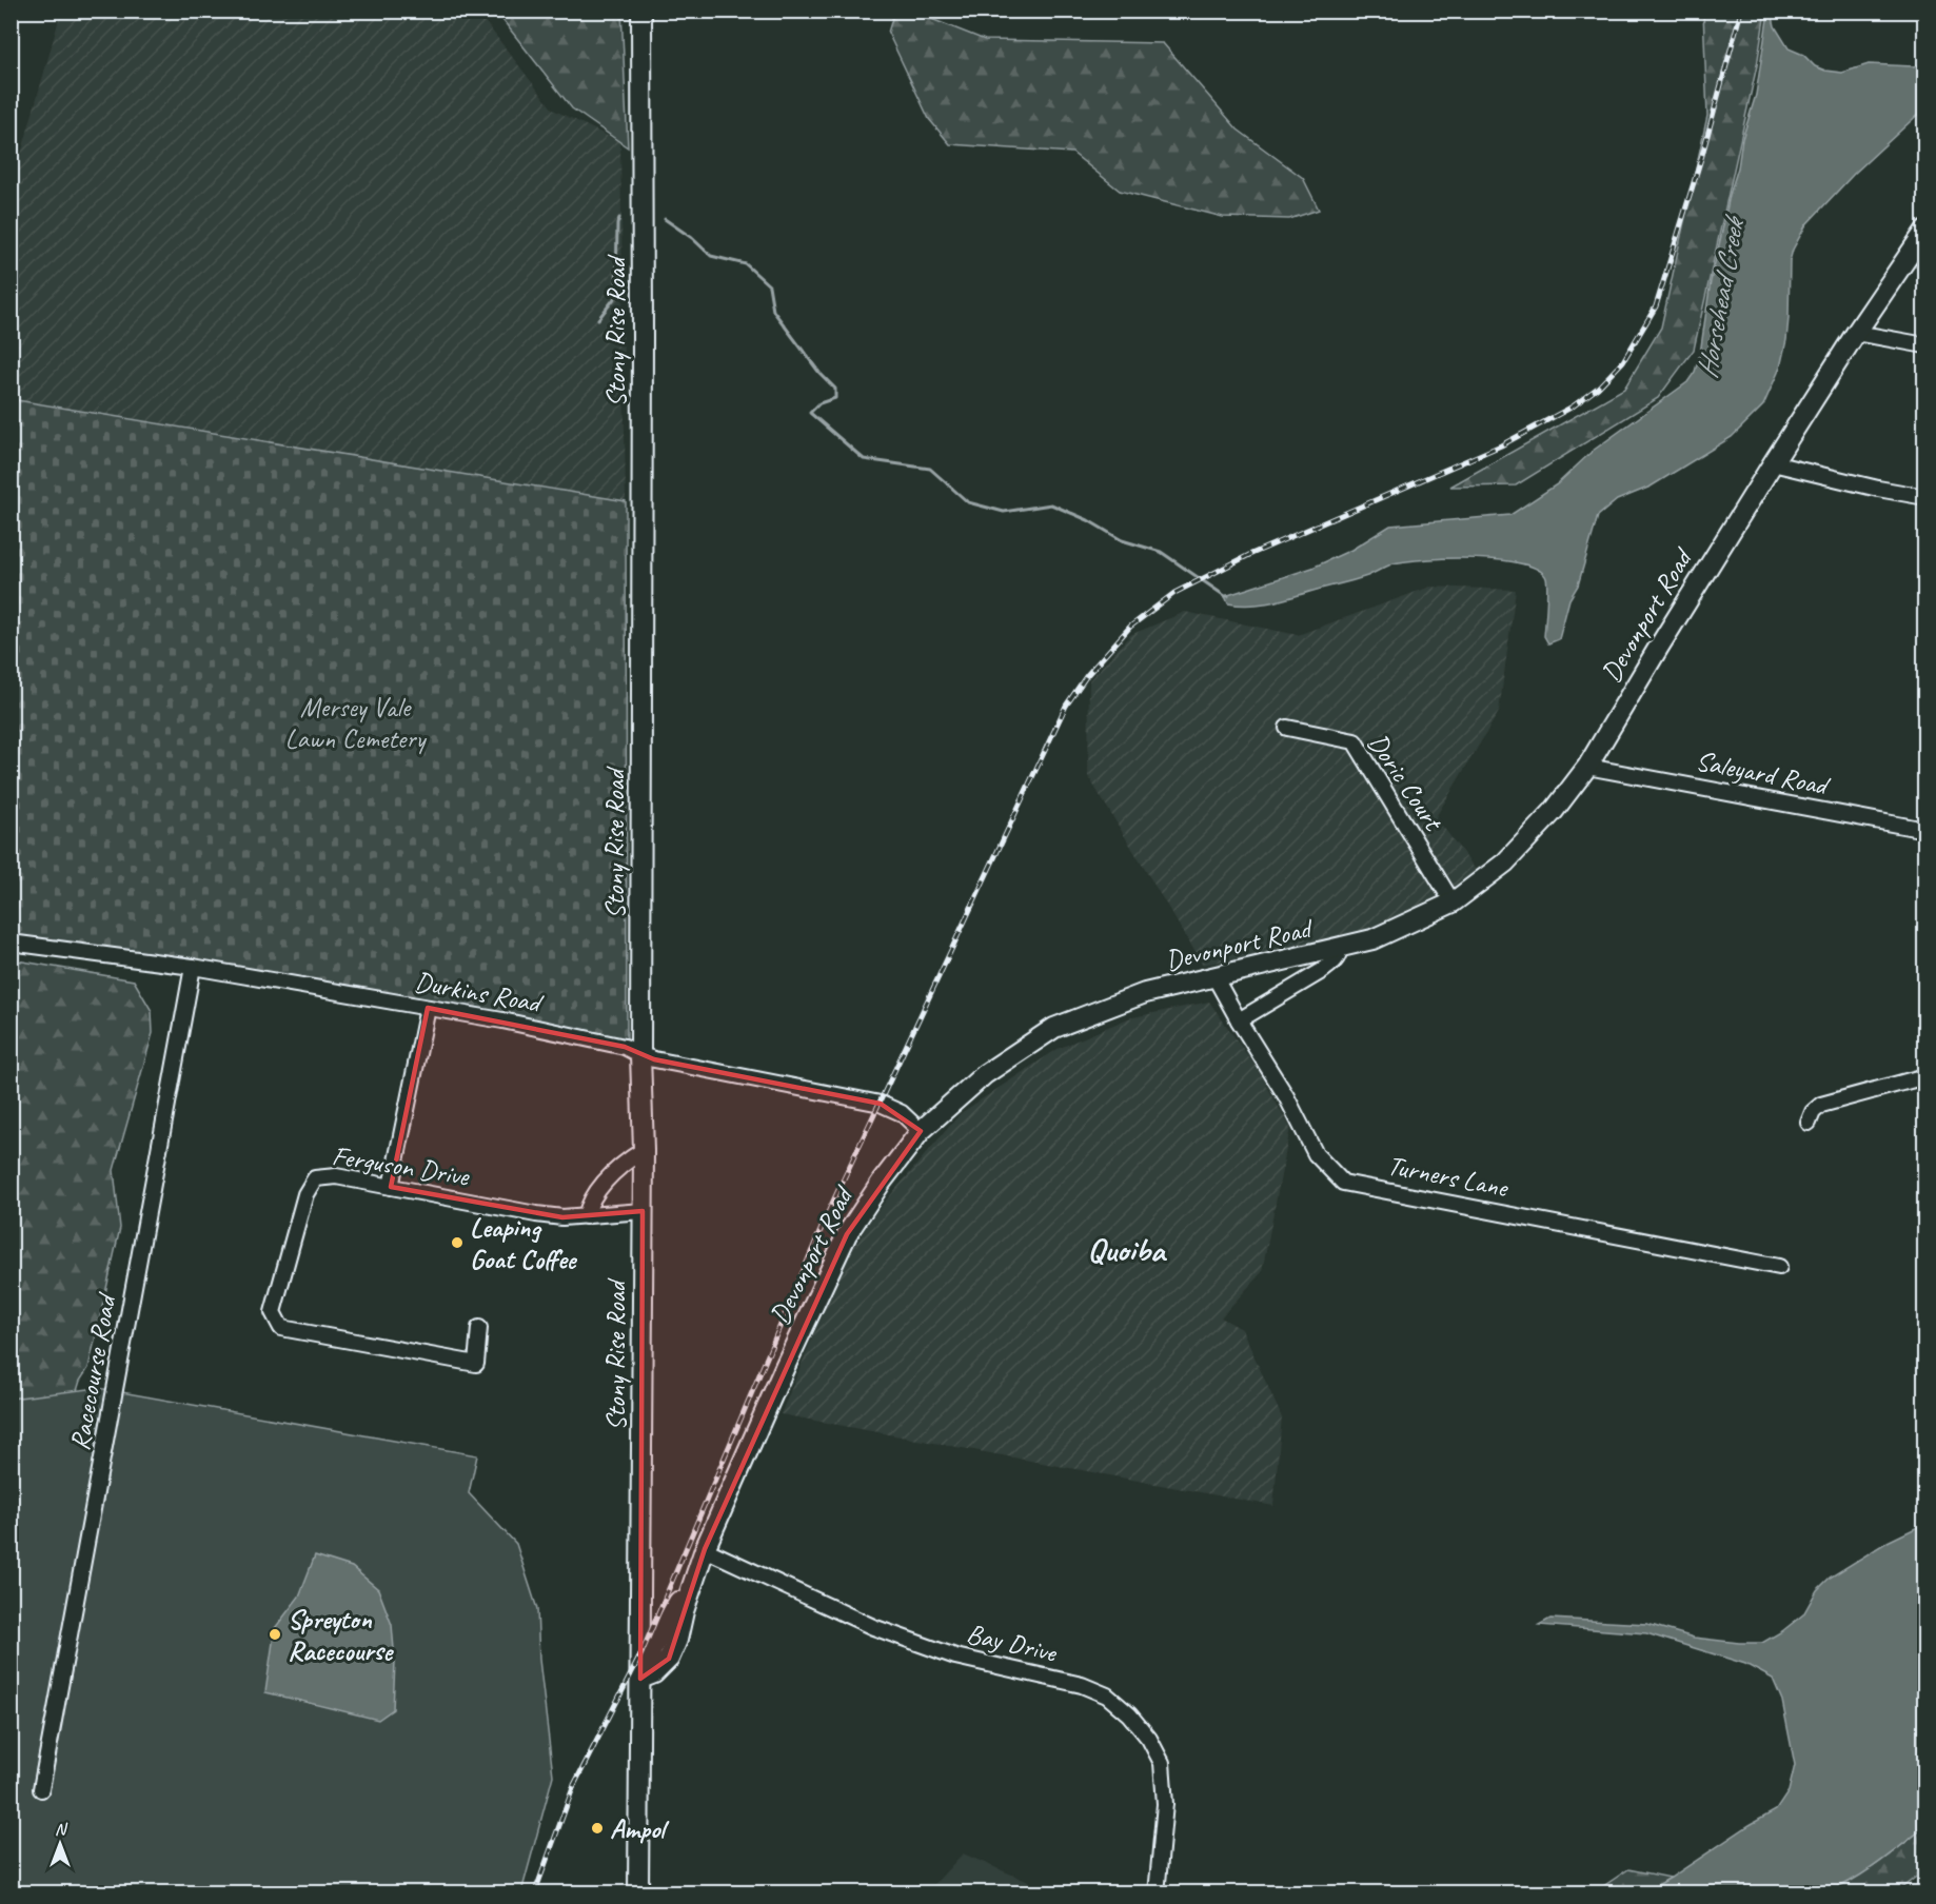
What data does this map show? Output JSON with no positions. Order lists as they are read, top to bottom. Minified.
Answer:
{"streets":{"main road":["Stony Rise Road","Devonport Road"],"street":["Saleyard Road","Doric Court","Durkins Road","Ferguson Drive","Turners Lane","Racecourse Road","Bay Drive"]},"crossings":[["Stony Rise Road","Devonport Road"],["Stony Rise Road","Durkins Road"],["Stony Rise Road","Ferguson Drive"],["Devonport Road","Saleyard Road"],["Devonport Road","Doric Court"],["Devonport Road","Durkins Road"],["Devonport Road","Turners Lane"],["Devonport Road","Bay Drive"],["Durkins Road","Racecourse Road"]],"districts":["Quoiba"],"water":["Horsehead Creek"],"parks":["Mersey Vale Lawn Cemetery"],"places":["Leaping Goat Coffee","Spreyton Racecourse","Ampol"],"north":"top"}
